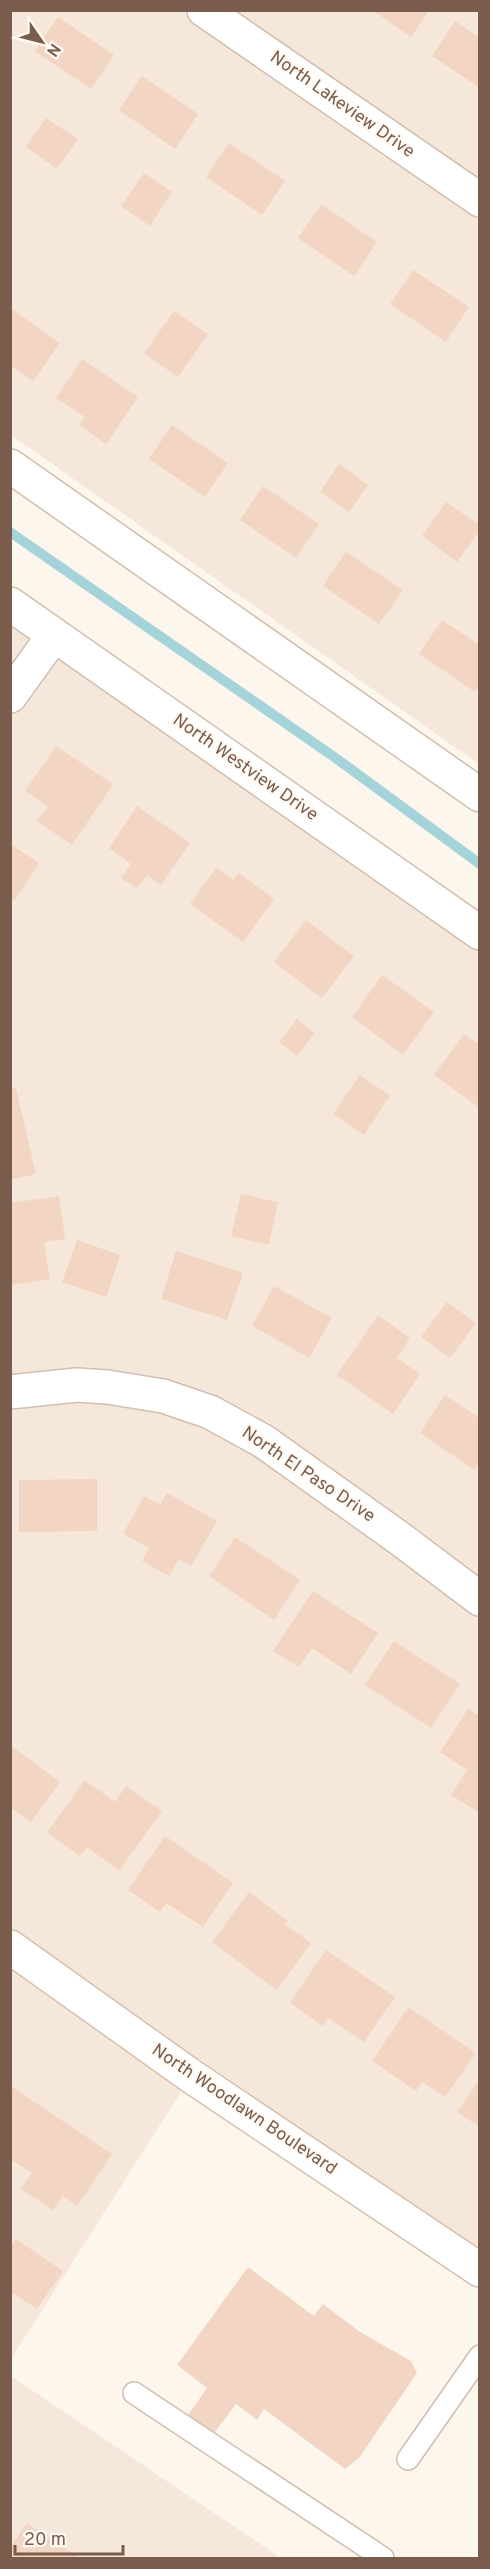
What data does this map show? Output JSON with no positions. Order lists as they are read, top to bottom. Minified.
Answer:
{"streets":{"street":["North Lakeview Drive","North Westview Drive","North El Paso Drive","North Woodlawn Boulevard"]},"scale_bar":"20 m","north":"bottom right"}
